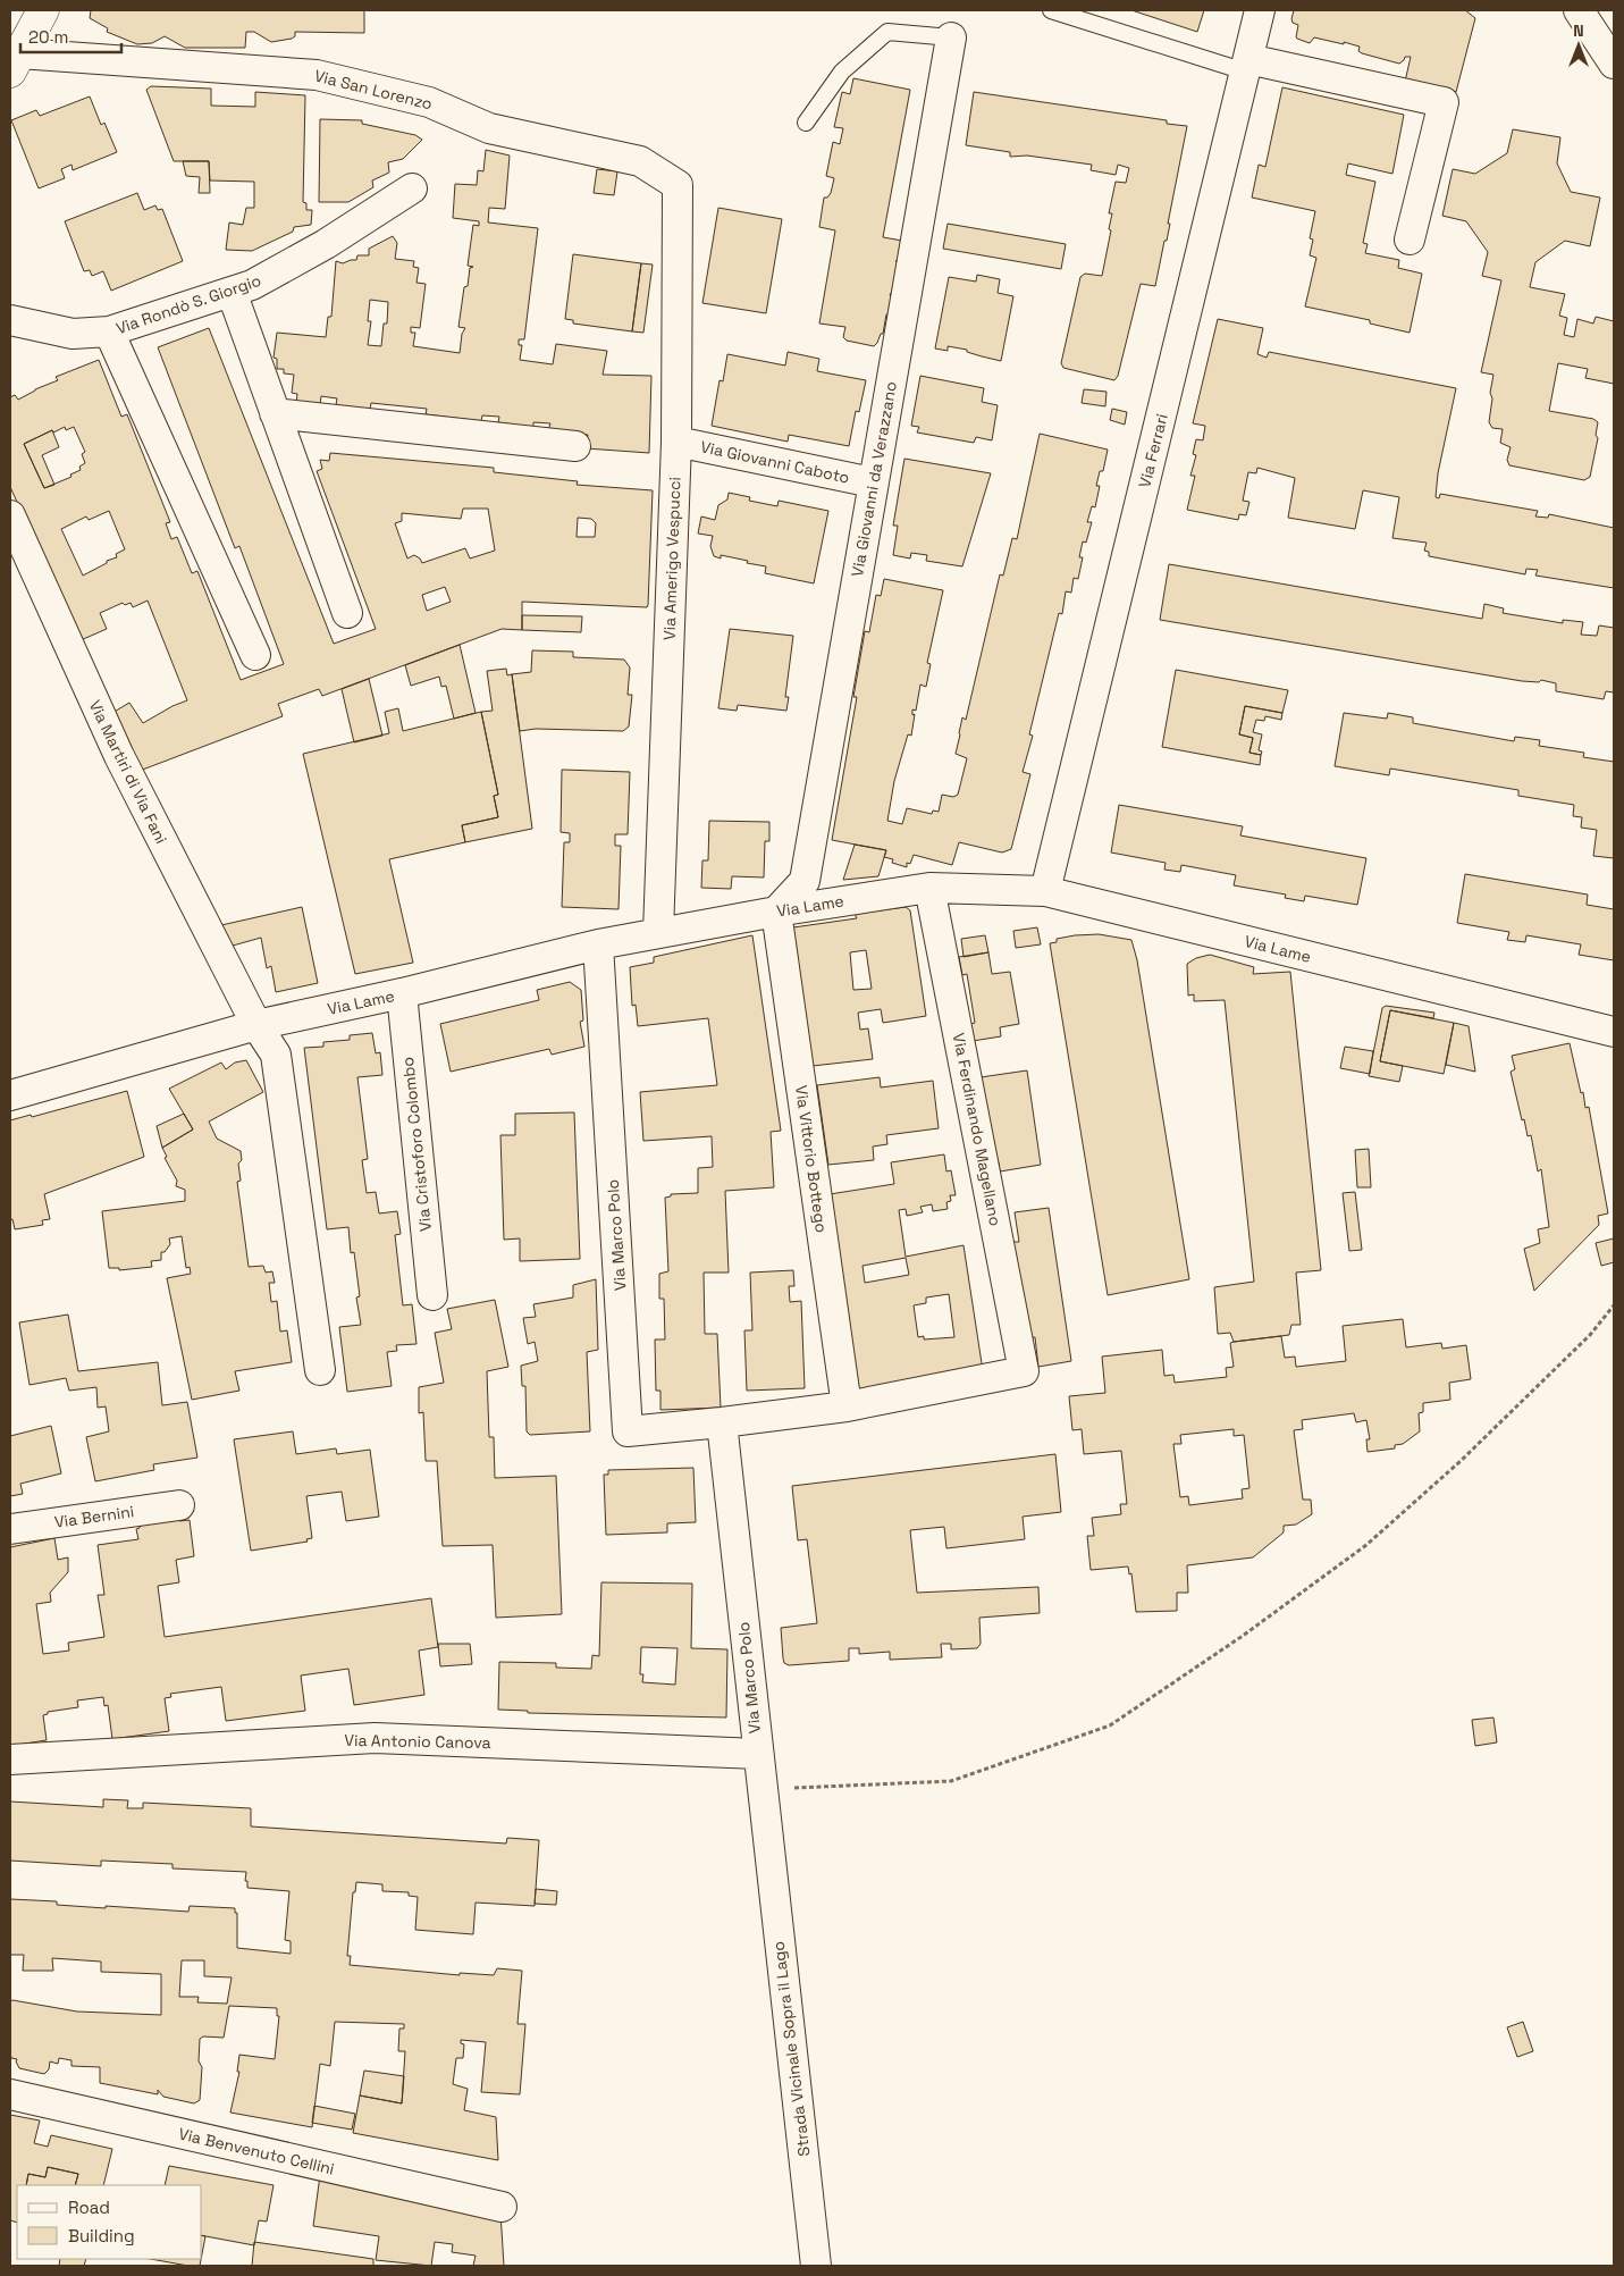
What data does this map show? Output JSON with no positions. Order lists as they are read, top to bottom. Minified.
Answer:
{"streets":{"street":["Via San Lorenzo","Via Rondò S. Giorgio","Via Ferrari","Via Giovanni Caboto","Via Giovanni da Verazzano","Via Amerigo Vespucci","Via Martiri di Via Fani","Via Lame","Via Ferdinando Magellano","Via Cristoforo Colombo","Via Vittorio Bottego","Via Marco Polo","Via Bernini","Via Antonio Canova","Strada Vicinale Sopra il Lago","Via Benvenuto Cellini"]},"crossings":[["Via San Lorenzo","Via Amerigo Vespucci"],["Via Ferrari","Via Lame"],["Via Giovanni Caboto","Via Giovanni da Verazzano"],["Via Giovanni Caboto","Via Amerigo Vespucci"],["Via Giovanni da Verazzano","Via Lame"],["Via Giovanni da Verazzano","Via Vittorio Bottego"],["Via Amerigo Vespucci","Via Lame"],["Via Martiri di Via Fani","Via Lame"],["Via Lame","Via Ferdinando Magellano"],["Via Lame","Via Cristoforo Colombo"],["Via Lame","Via Vittorio Bottego"],["Via Lame","Via Marco Polo"],["Via Ferdinando Magellano","Via Marco Polo"],["Via Vittorio Bottego","Via Marco Polo"],["Via Marco Polo","Via Antonio Canova"],["Via Marco Polo","Strada Vicinale Sopra il Lago"]],"legend":["Road","Building"],"scale_bar":"20 m","north":"top"}
